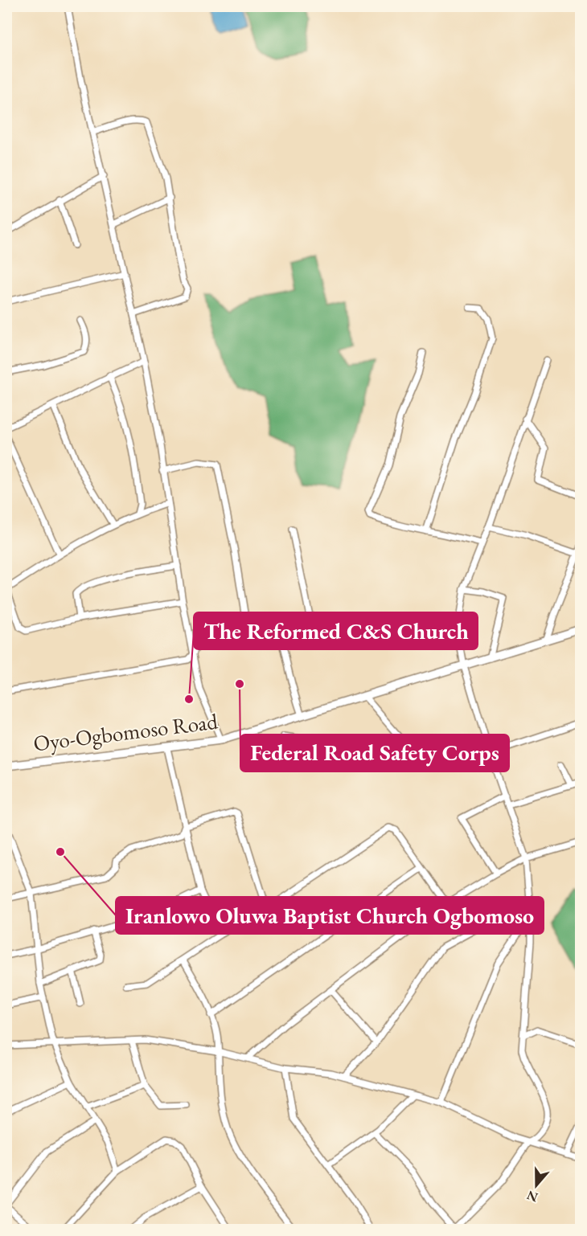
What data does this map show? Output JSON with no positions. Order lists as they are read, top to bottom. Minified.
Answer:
{"streets":{"highway":["Oyo-Ogbomoso Road"]},"places":["Federal Road Safety Corps","The Reformed C&S Church","Iranlowo Oluwa Baptist Church Ogbomoso"],"north":"bottom"}
